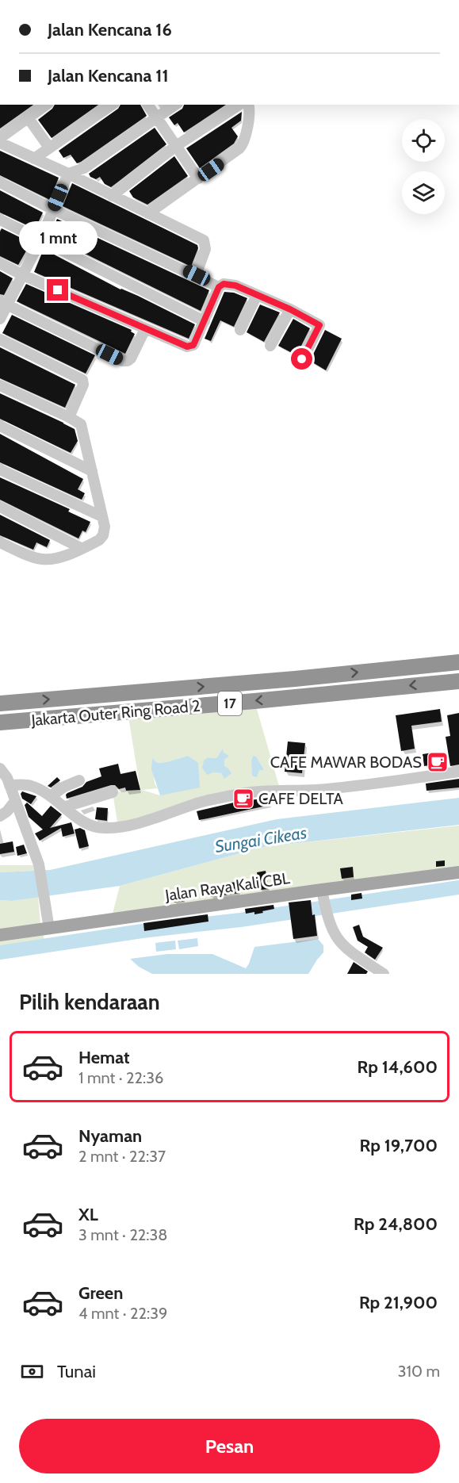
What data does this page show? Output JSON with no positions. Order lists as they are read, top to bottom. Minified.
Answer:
{"streets":{"highway":["17","Jakarta Outer Ring Road 2"],"main road":["Jalan Raya Kali CBL"]},"water":["Sungai Cikeas"],"places":{"cafe":["CAFE MAWAR BODAS","CAFE DELTA"]},"page":{"banner":["Jalan Kencana 16","Jalan Kencana 11"],"bubble":"1 mnt","heading":"Pilih kendaraan","list":[{"name":"Hemat","note":"1 mnt · 22:36","value":"Rp 14,600"},{"name":"Nyaman","note":"2 mnt · 22:37","value":"Rp 19,700"},{"name":"XL","note":"3 mnt · 22:38","value":"Rp 24,800"},{"name":"Green","note":"4 mnt · 22:39","value":"Rp 21,900"}],"pay":["Tunai","310 m"],"buttons":"Pesan"}}
